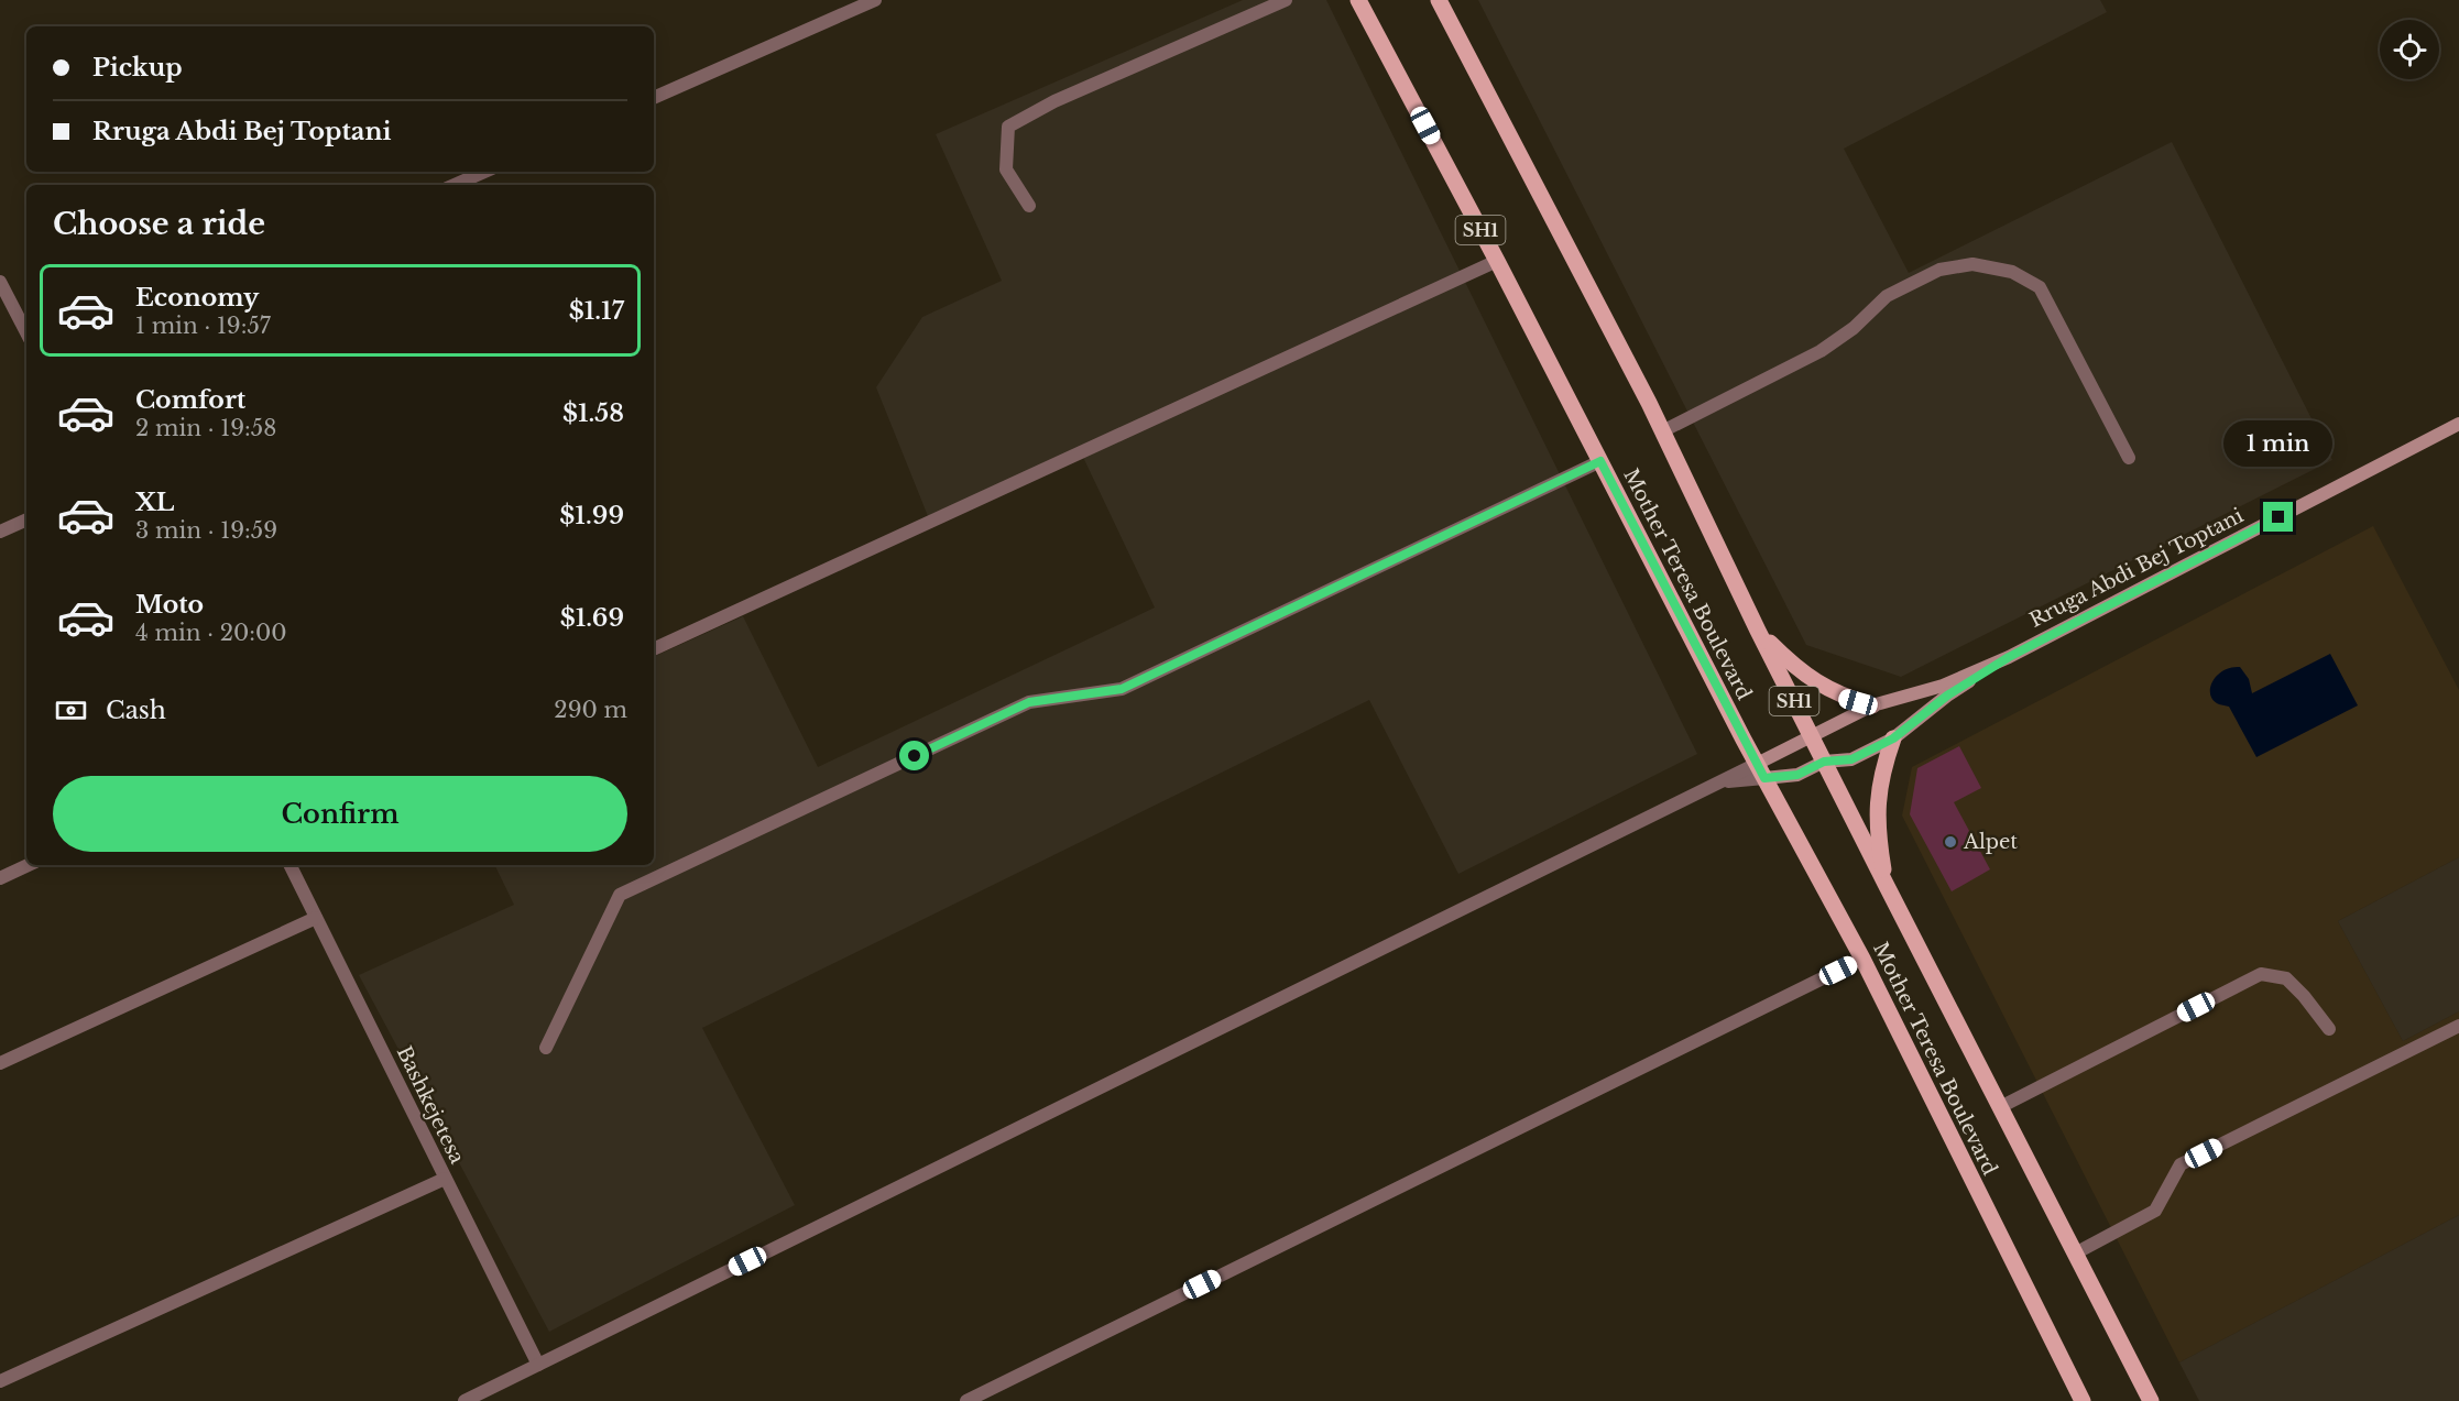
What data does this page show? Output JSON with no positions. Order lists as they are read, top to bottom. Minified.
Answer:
{"streets":{"main road":["SH1","Rruga Abdi Bej Toptani","Mother Teresa Boulevard"],"street":["Bashkejetesa"]},"crossings":[["Rruga Abdi Bej Toptani","Mother Teresa Boulevard"]],"places":["Alpet"],"page":{"banner":["Pickup","Rruga Abdi Bej Toptani"],"heading":"Choose a ride","list":[{"name":"Economy","note":"1 min · 19:57","value":"$1.17"},{"name":"Comfort","note":"2 min · 19:58","value":"$1.58"},{"name":"XL","note":"3 min · 19:59","value":"$1.99"},{"name":"Moto","note":"4 min · 20:00","value":"$1.69"}],"bubble":"1 min","pay":["Cash","290 m"],"buttons":"Confirm"}}
